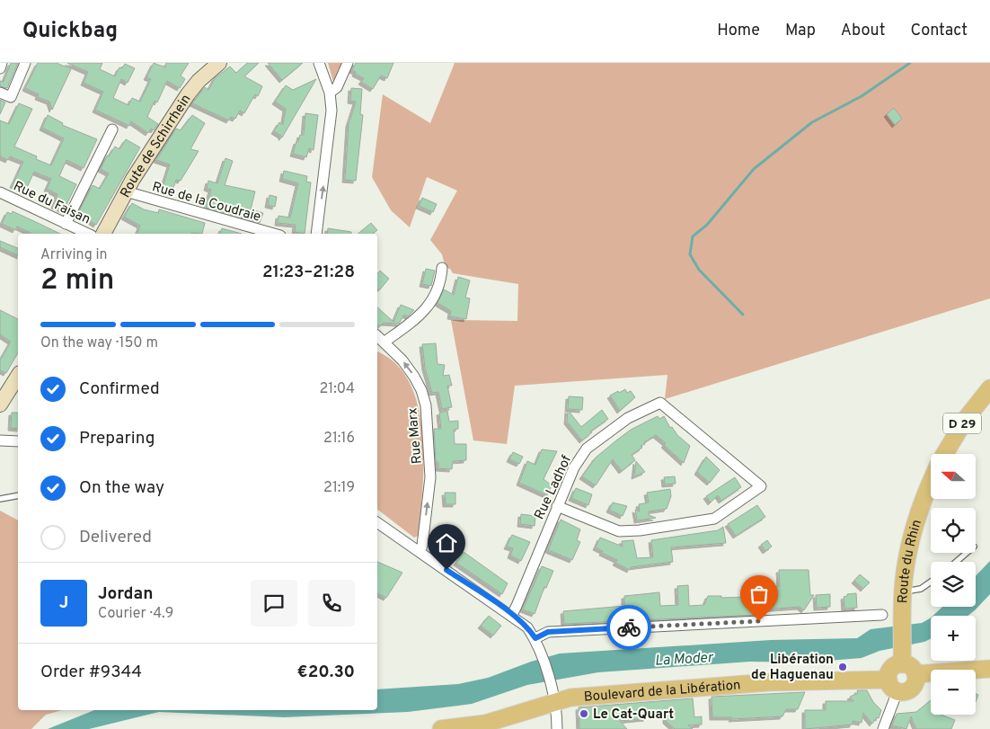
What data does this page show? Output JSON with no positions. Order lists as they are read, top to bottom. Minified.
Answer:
{"streets":{"main road":["D 29","Route du Rhin","Boulevard de la Libération"],"street":["Route de Schirrhein","Rue de la Coudraie","Rue du Faisan","Rue Marx","Rue Ladhof"]},"crossings":[["Route de Schirrhein","Rue de la Coudraie"],["Route du Rhin","Boulevard de la Libération"]],"one_way":["Rue Marx"],"water":["La Moder"],"places":["Libération de Haguenau","Le Cat-Quart"],"north":"left","page":{"header":"Quickbag","nav":["Home","Map","About","Contact"],"heading":["2 min","Arriving in","21:23–21:28"],"panel":["Jordan","Courier · 4.9","Order #9344","€20.30"],"bar":"On the way · 150 m","list":[["Confirmed","21:04"],["Preparing","21:16"],["On the way","21:19"],"Delivered"],"map_buttons":["+","−"],"round":"J"}}
